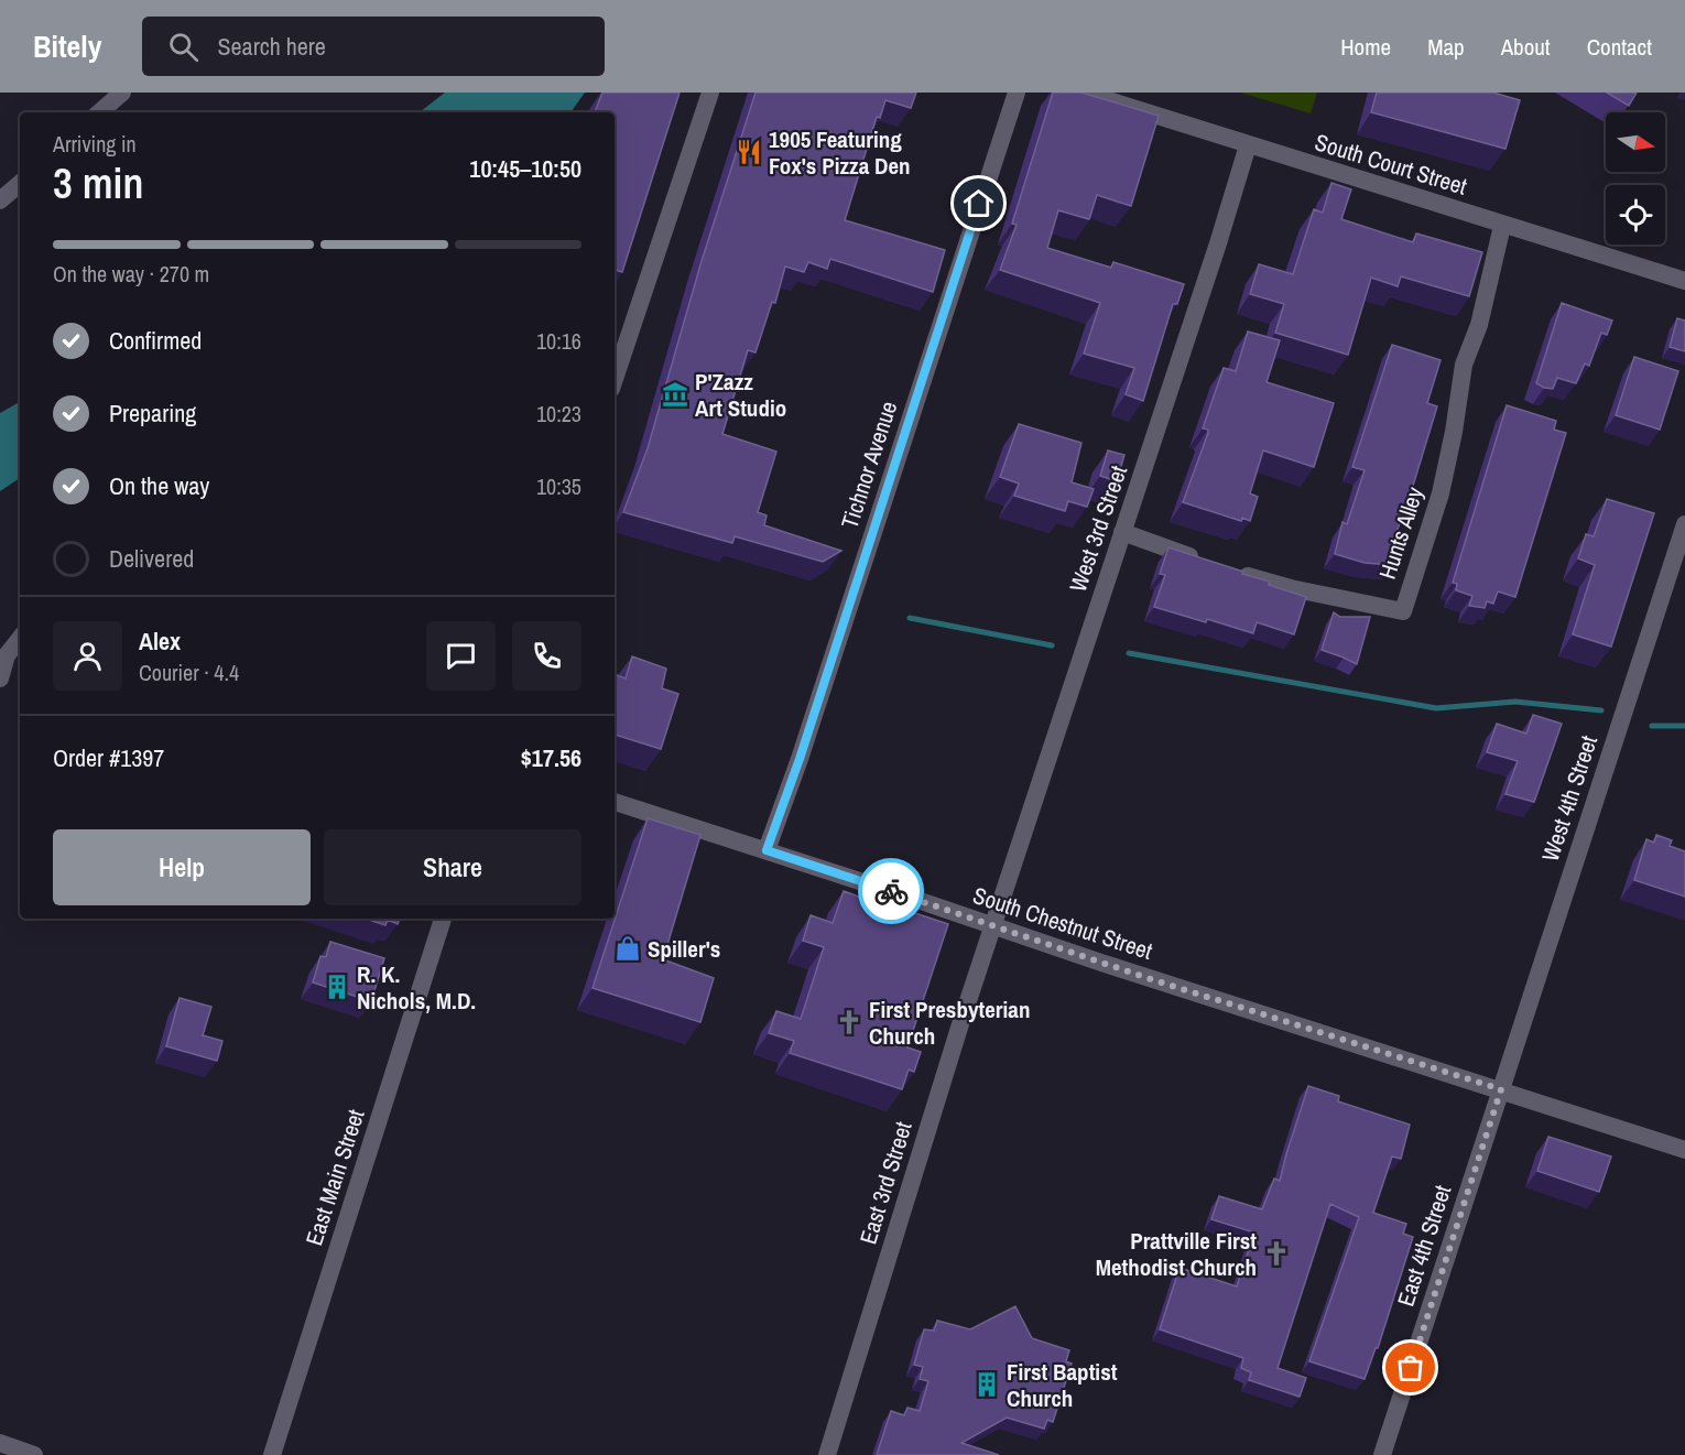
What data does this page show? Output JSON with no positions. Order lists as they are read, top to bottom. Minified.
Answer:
{"streets":{"street":["South Court Street","Tichnor Avenue","West 3rd Street","Hunts Alley","West 4th Street","South Chestnut Street","East Main Street","East 3rd Street","East 4th Street"]},"crossings":[["South Court Street","West 3rd Street"],["South Court Street","Hunts Alley"],["Tichnor Avenue","South Chestnut Street"],["West 3rd Street","South Chestnut Street"],["West 3rd Street","East 3rd Street"],["West 4th Street","South Chestnut Street"],["West 4th Street","East 4th Street"],["South Chestnut Street","East 3rd Street"],["South Chestnut Street","East 4th Street"]],"places":{"restaurant":["1905 Featuring Fox's Pizza Den"],"museum":["P'Zazz Art Studio"],"shop":["Spiller's"],"building":["R. K. Nichols, M.D.","First Baptist Church"],"church":["First Presbyterian Church","Prattville First Methodist Church"]},"north":"right","page":{"header":"Bitely","search":"Search here","nav":["Home","Map","About","Contact"],"heading":["3 min","Arriving in","10:45–10:50"],"panel":["Alex","Courier · 4.4","Order #1397","$17.56"],"bar":"On the way · 270 m","list":[["Confirmed","10:16"],["Preparing","10:23"],["On the way","10:35"],"Delivered"],"buttons":["Help","Share"]}}
